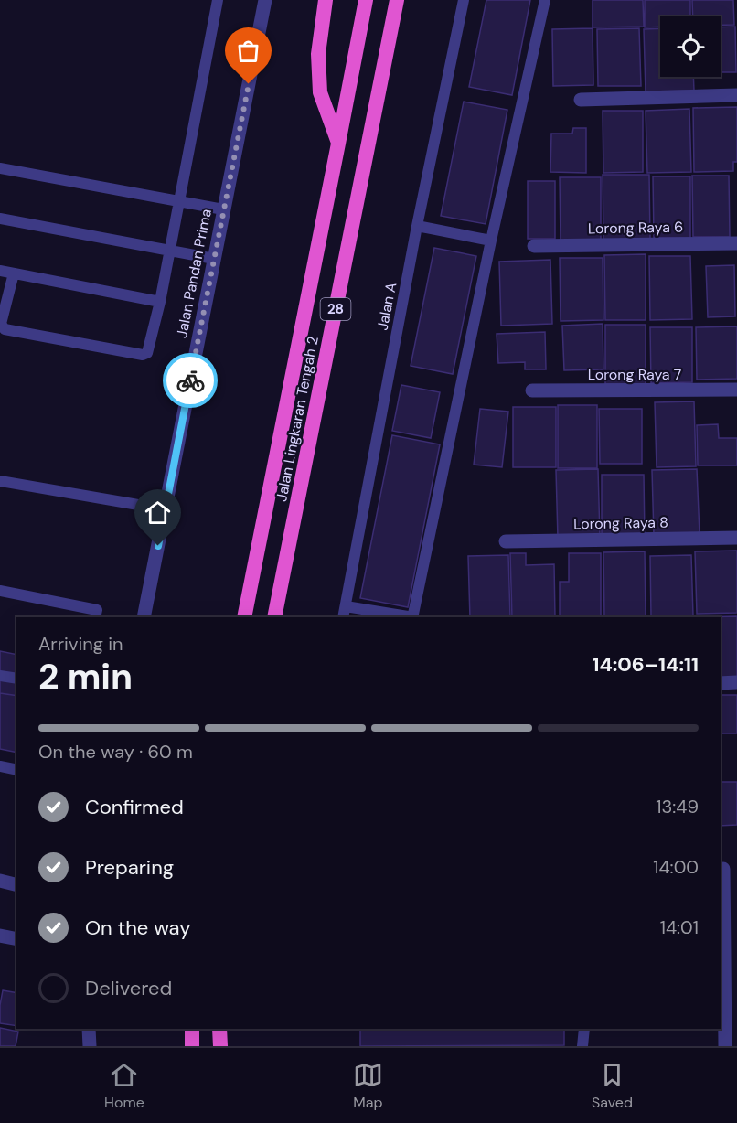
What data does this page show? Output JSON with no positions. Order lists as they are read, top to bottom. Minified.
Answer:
{"streets":{"highway":["28","Jalan Lingkaran Tengah 2"],"street":["Lorong Raya 6","Jalan Pandan Prima","Lorong Raya 7","Lorong Raya 8"],"lane":["Jalan A"]},"page":{"heading":["2 min","Arriving in","14:06–14:11"],"bar":"On the way · 60 m","list":[["Confirmed","13:49"],["Preparing","14:00"],["On the way","14:01"],"Delivered"],"tabs":["Home","Map","Saved"]}}
